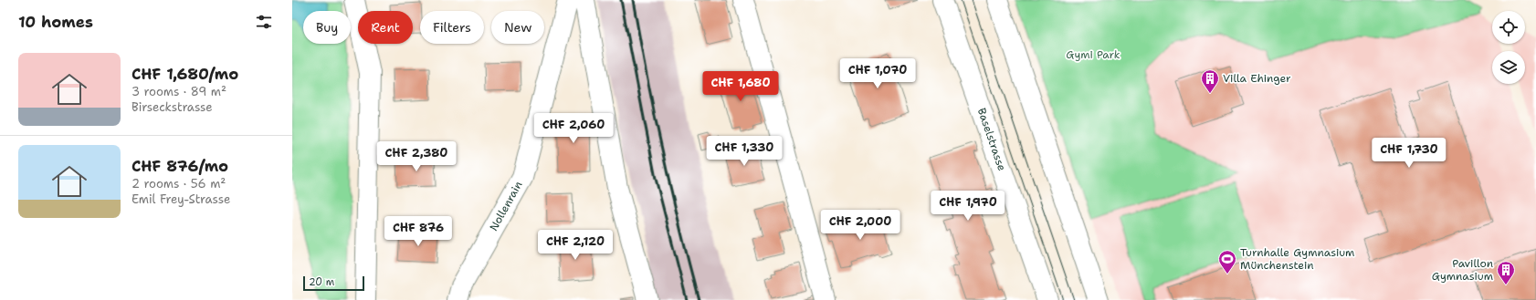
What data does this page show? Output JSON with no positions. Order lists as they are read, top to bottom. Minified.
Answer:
{"streets":{"street":["Baselstrasse","Nollenrain"]},"parks":["Gymi Park"],"places":{"building":["Villa Ehinger","Pavillon Gymnasium"],"sports":["Turnhalle Gymnasium Münchenstein"]},"scale_bar":"20 m","page":{"heading":"10 homes","chip":["Buy","Rent","Filters","New"],"list":[{"name":"CHF 1,680/mo","note":"3 rooms · 89 m² · Birseckstrasse"},{"name":"CHF 876/mo","note":"2 rooms · 56 m² · Emil Frey-Strasse"}],"price":["CHF 1,070","CHF 1,680","CHF 2,060","CHF 1,330","CHF 1,730","CHF 2,380","CHF 1,970","CHF 2,000","CHF 876","CHF 2,120"],"scale":"20 m"}}
